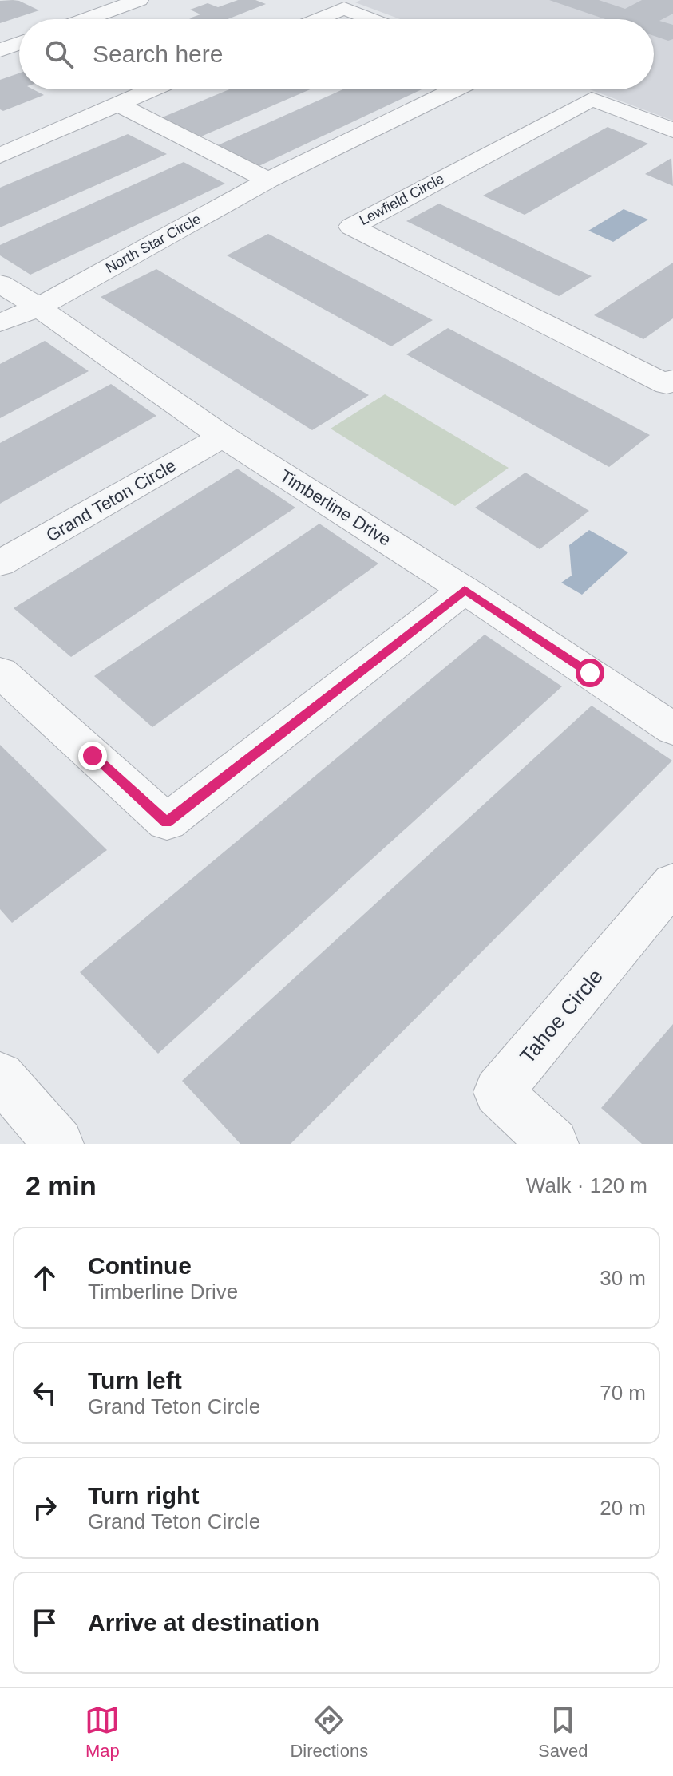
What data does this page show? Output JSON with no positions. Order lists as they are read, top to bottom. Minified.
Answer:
{"streets":{"street":["Lewfield Circle","North Star Circle","Grand Teton Circle","Timberline Drive","Tahoe Circle"]},"crossings":[["North Star Circle","Timberline Drive"],["Grand Teton Circle","Timberline Drive"]],"page":{"search":"Search here","heading":["2 min","Walk · 120 m"],"list":[["Continue","Timberline Drive","30 m"],["Turn left","Grand Teton Circle","70 m"],["Turn right","Grand Teton Circle","20 m"],"Arrive at destination"],"nav":["Map","Directions","Saved"]}}
